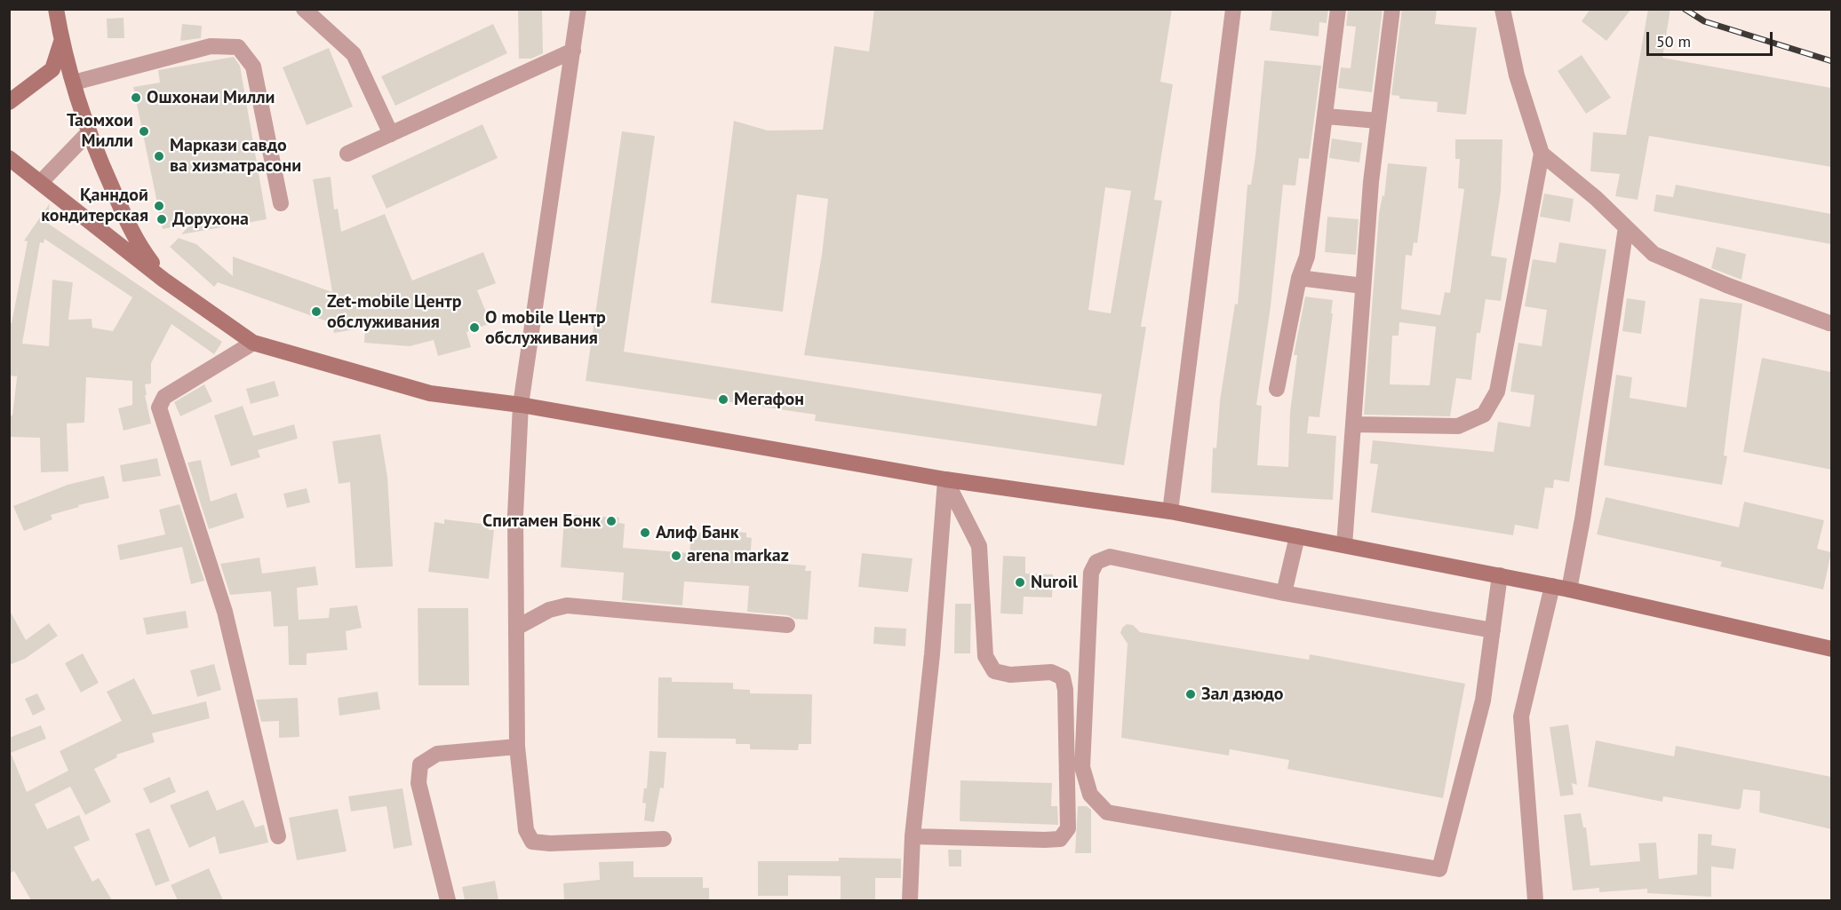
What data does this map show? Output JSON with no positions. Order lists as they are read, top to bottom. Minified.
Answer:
{"places":["Ошхонаи Милли","Таомхои Милли","Маркази савдо ва хизматрасони","Қанндоӣ кондитерская","Дорухона","Zet-mobile Центр обслуживания","O mobile Центр обслуживания","Мегафон","Спитамен Бонк","Алиф Банк","arena markaz","Nuroil","Зал дзюдо"],"scale_bar":"50 m"}
